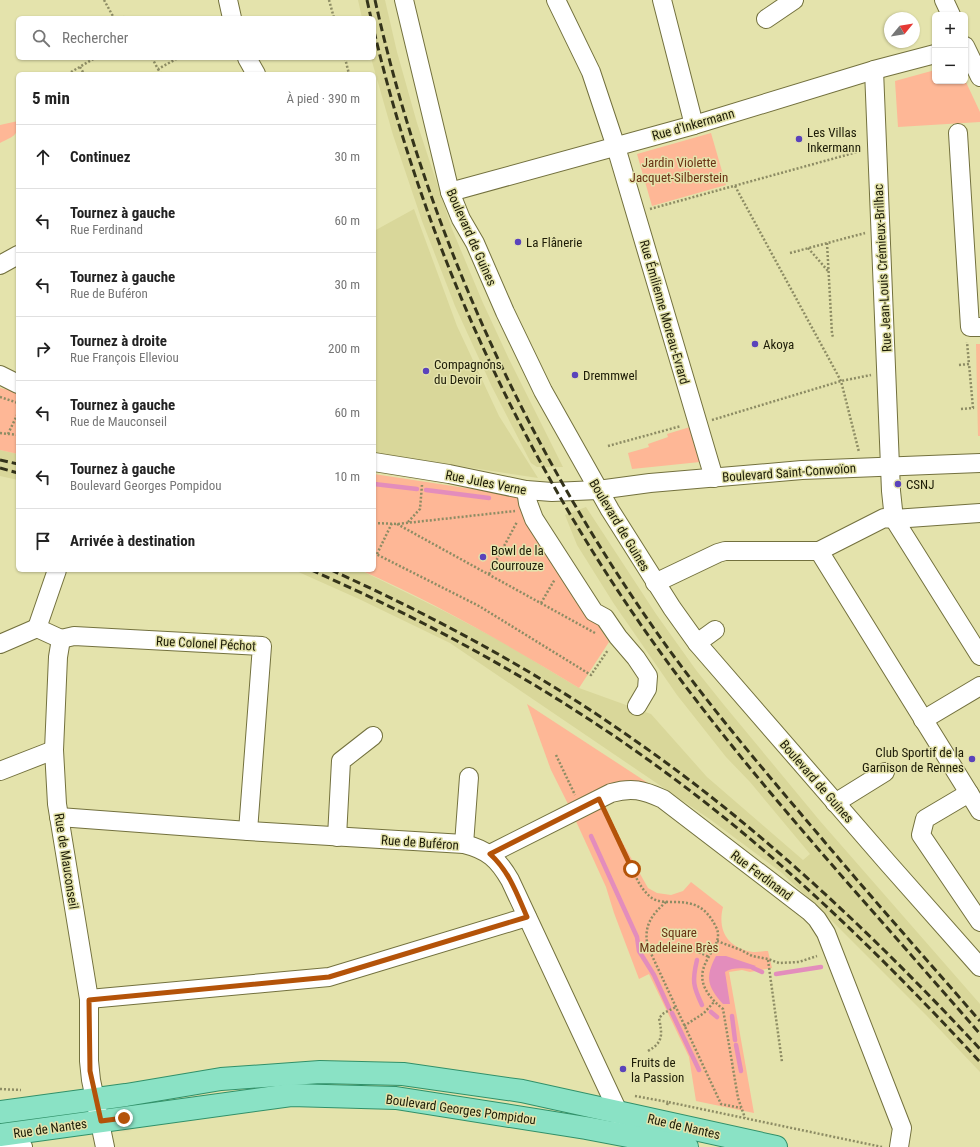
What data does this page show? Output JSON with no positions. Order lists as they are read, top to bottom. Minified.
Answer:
{"streets":{"main road":["Boulevard Georges Pompidou","Rue de Nantes"],"street":["Rue d'Inkermann","Boulevard de Guines","Rue Jean-Louis Crémieux-Brilhac","Rue Émilienne Moreau-Evrard","Boulevard Saint-Conwoïon","Rue Jules Verne","Rue Colonel Péchot","Rue de Buféron","Rue de Mauconseil","Rue Ferdinand"]},"crossings":[["Rue d'Inkermann","Boulevard de Guines"],["Rue d'Inkermann","Rue Jean-Louis Crémieux-Brilhac"],["Rue d'Inkermann","Rue Émilienne Moreau-Evrard"],["Boulevard de Guines","Boulevard Saint-Conwoïon"],["Boulevard de Guines","Rue Jules Verne"],["Rue Jean-Louis Crémieux-Brilhac","Boulevard Saint-Conwoïon"],["Rue Émilienne Moreau-Evrard","Boulevard Saint-Conwoïon"],["Boulevard Saint-Conwoïon","Rue Jules Verne"],["Rue Colonel Péchot","Rue de Buféron"],["Rue Colonel Péchot","Rue de Mauconseil"],["Rue de Buféron","Rue de Mauconseil"],["Rue de Buféron","Rue Ferdinand"],["Rue de Buféron","Boulevard Georges Pompidou"],["Rue de Buféron","Rue de Nantes"],["Rue de Mauconseil","Boulevard Georges Pompidou"],["Rue de Mauconseil","Rue de Nantes"],["Boulevard Georges Pompidou","Rue de Nantes"]],"parks":["Jardin Violette Jacquet-Silberstein","Square Madeleine Brès"],"places":["Les Villas Inkermann","La Flânerie","Akoya","Compagnons du Devoir","Dremmwel","CSNJ","Bowl de la Courrouze","Club Sportif de la Garnison de Rennes","Fruits de la Passion"],"north":"top right","page":{"map_buttons":["+","−"],"search":"Rechercher","heading":["5 min","À pied · 390 m"],"list":[["Continuez","30 m"],["Tournez à gauche","Rue Ferdinand","60 m"],["Tournez à gauche","Rue de Buféron","30 m"],["Tournez à droite","Rue François Elleviou","200 m"],["Tournez à gauche","Rue de Mauconseil","60 m"],["Tournez à gauche","Boulevard Georges Pompidou","10 m"],"Arrivée à destination"]}}
